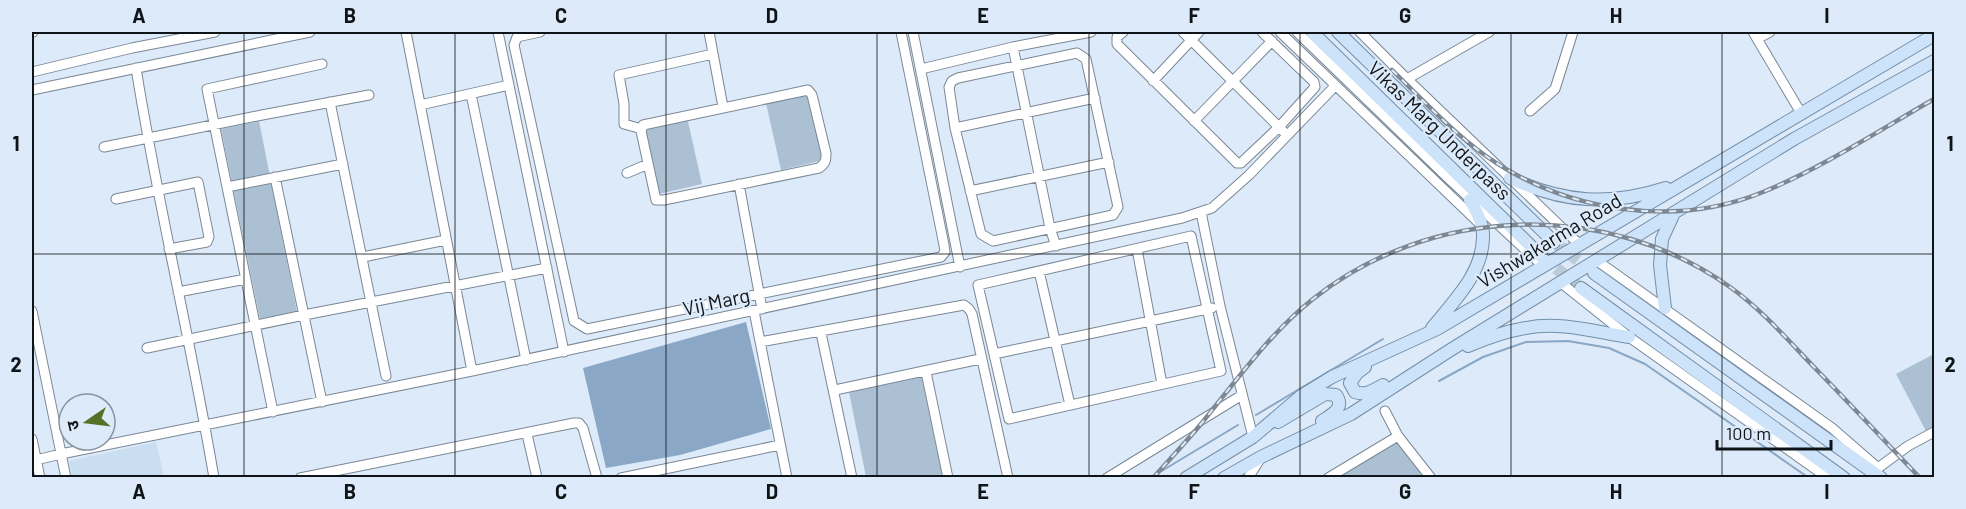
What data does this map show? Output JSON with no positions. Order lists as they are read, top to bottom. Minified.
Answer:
{"streets":{"main road":["Vikas Marg Underpass","Vishwakarma Road"],"street":["Vij Marg"]},"crossings":[["Vikas Marg Underpass","Vishwakarma Road"]],"scale_bar":"100 m","north":"left","grid":{"columns":["A","B","C","D","E","F","G","H","I"],"rows":["1","2"]}}
